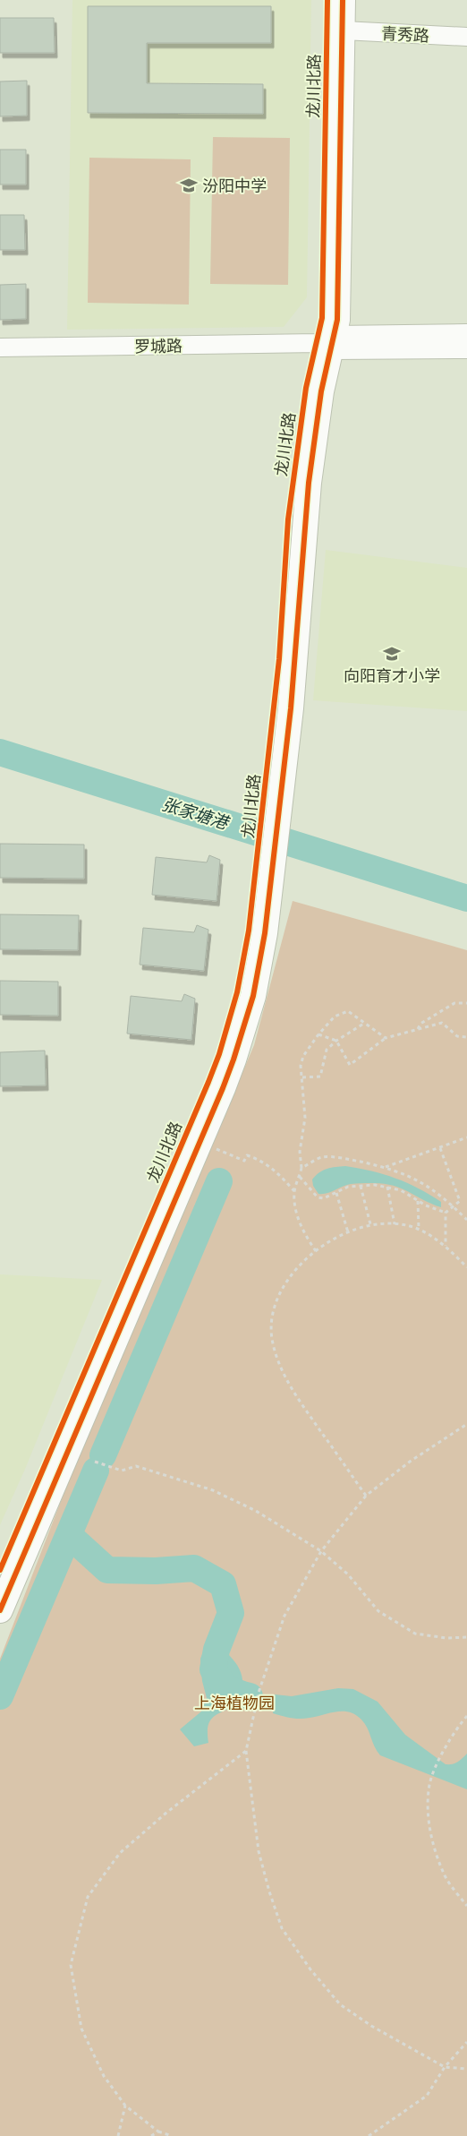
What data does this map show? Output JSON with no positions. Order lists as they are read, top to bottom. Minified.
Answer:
{"streets":{"street":["青秀路","龙川北路","罗城路"]},"crossings":[["青秀路","龙川北路"],["龙川北路","罗城路"]],"water":["张家塘港"],"parks":["上海植物园"],"places":{"school or university":["汾阳中学","向阳育才小学"]}}
